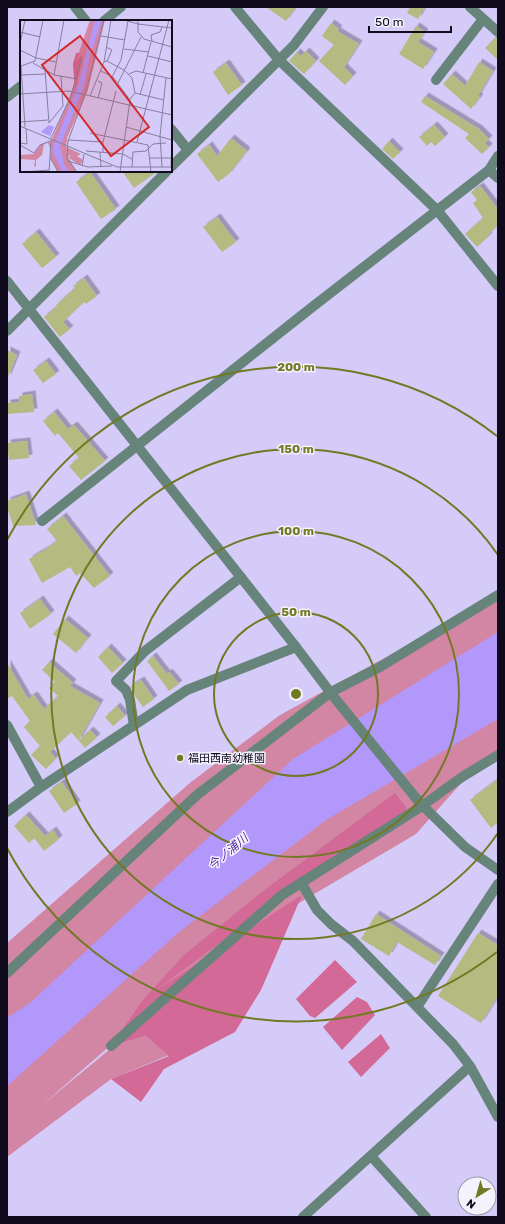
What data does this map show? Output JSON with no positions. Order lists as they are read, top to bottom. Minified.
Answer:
{"water":["今ノ浦川"],"places":["福田西南幼稚園"],"scale_bar":"50 m","north":"bottom left","rings":["200 m","150 m","100 m","50 m"]}
